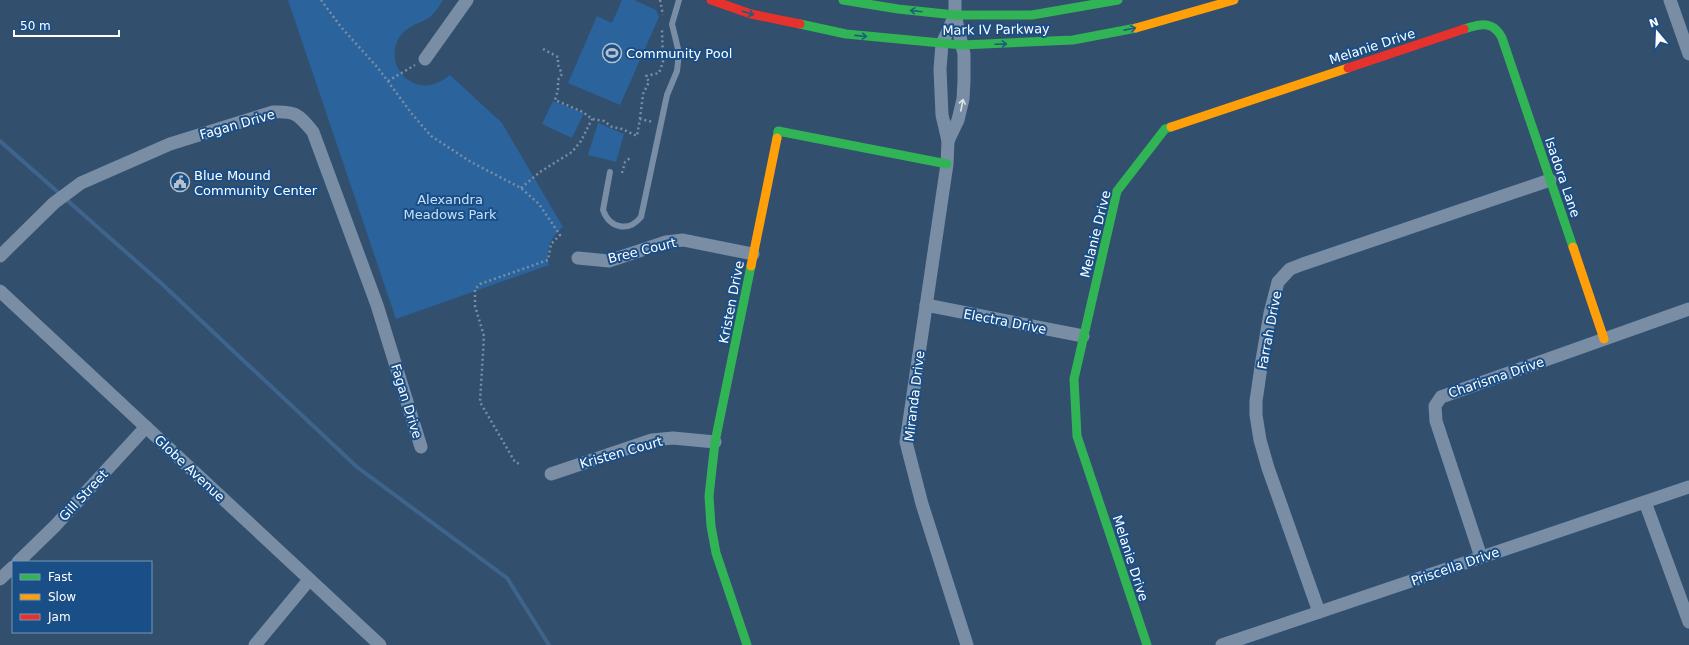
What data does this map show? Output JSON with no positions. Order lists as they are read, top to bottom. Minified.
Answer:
{"streets":{"street":["Mark IV Parkway","Melanie Drive","Fagan Drive","Isadora Lane","Bree Court","Kristen Drive","Electra Drive","Farrah Drive","Charisma Drive","Miranda Drive","Kristen Court","Globe Avenue","Gill Street","Priscella Drive"]},"crossings":[["Mark IV Parkway","Miranda Drive"],["Melanie Drive","Isadora Lane"],["Melanie Drive","Electra Drive"],["Isadora Lane","Farrah Drive"],["Isadora Lane","Charisma Drive"],["Bree Court","Kristen Drive"],["Kristen Drive","Miranda Drive"],["Kristen Drive","Kristen Court"],["Electra Drive","Miranda Drive"],["Farrah Drive","Priscella Drive"],["Charisma Drive","Priscella Drive"],["Globe Avenue","Gill Street"]],"parks":["Alexandra Meadows Park"],"places":{"sports":["Community Pool"],"public building":["Blue Mound Community Center"]},"legend":["Fast","Slow","Jam"],"scale_bar":"50 m","north":"top"}
